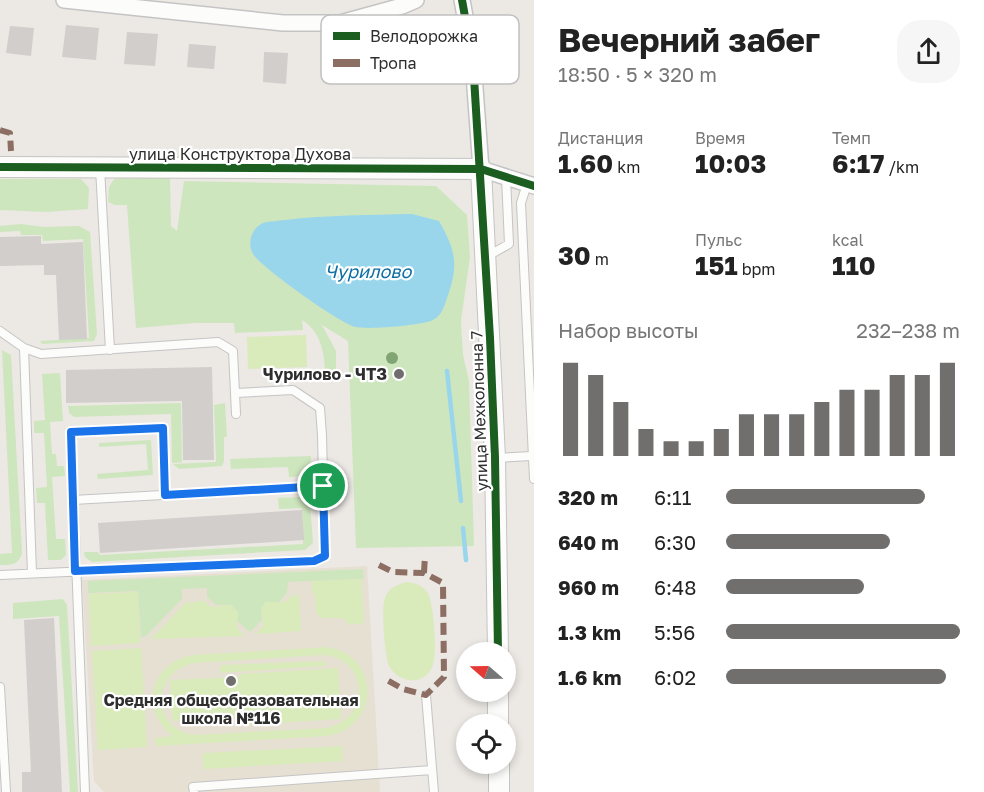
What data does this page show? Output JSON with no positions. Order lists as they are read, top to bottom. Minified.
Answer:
{"streets":{"street":["улица Конструктора Духова","улица Мехколонна 7"]},"crossings":[["улица Конструктора Духова","улица Мехколонна 7"]],"water":["Чурилово"],"places":["Чурилово - ЧТЗ","Средняя общеобразовательная школа №116"],"legend":["Велодорожка","Тропа"],"north":"left","page":{"heading":["Вечерний забег","18:50 · 5 × 320 m"],"stats":[["Дистанция","1.60 km"],["Время","10:03"],["Темп","6:17 /km"],["30 m"],["Пульс","151 bpm"],["kcal","110"]],"chart":["Набор высоты","232–238 m"],"list":[{"name":"320 m","note":"6:11"},{"name":"640 m","note":"6:30"},{"name":"960 m","note":"6:48"},{"name":"1.3 km","note":"5:56"},{"name":"1.6 km","note":"6:02"}]}}
